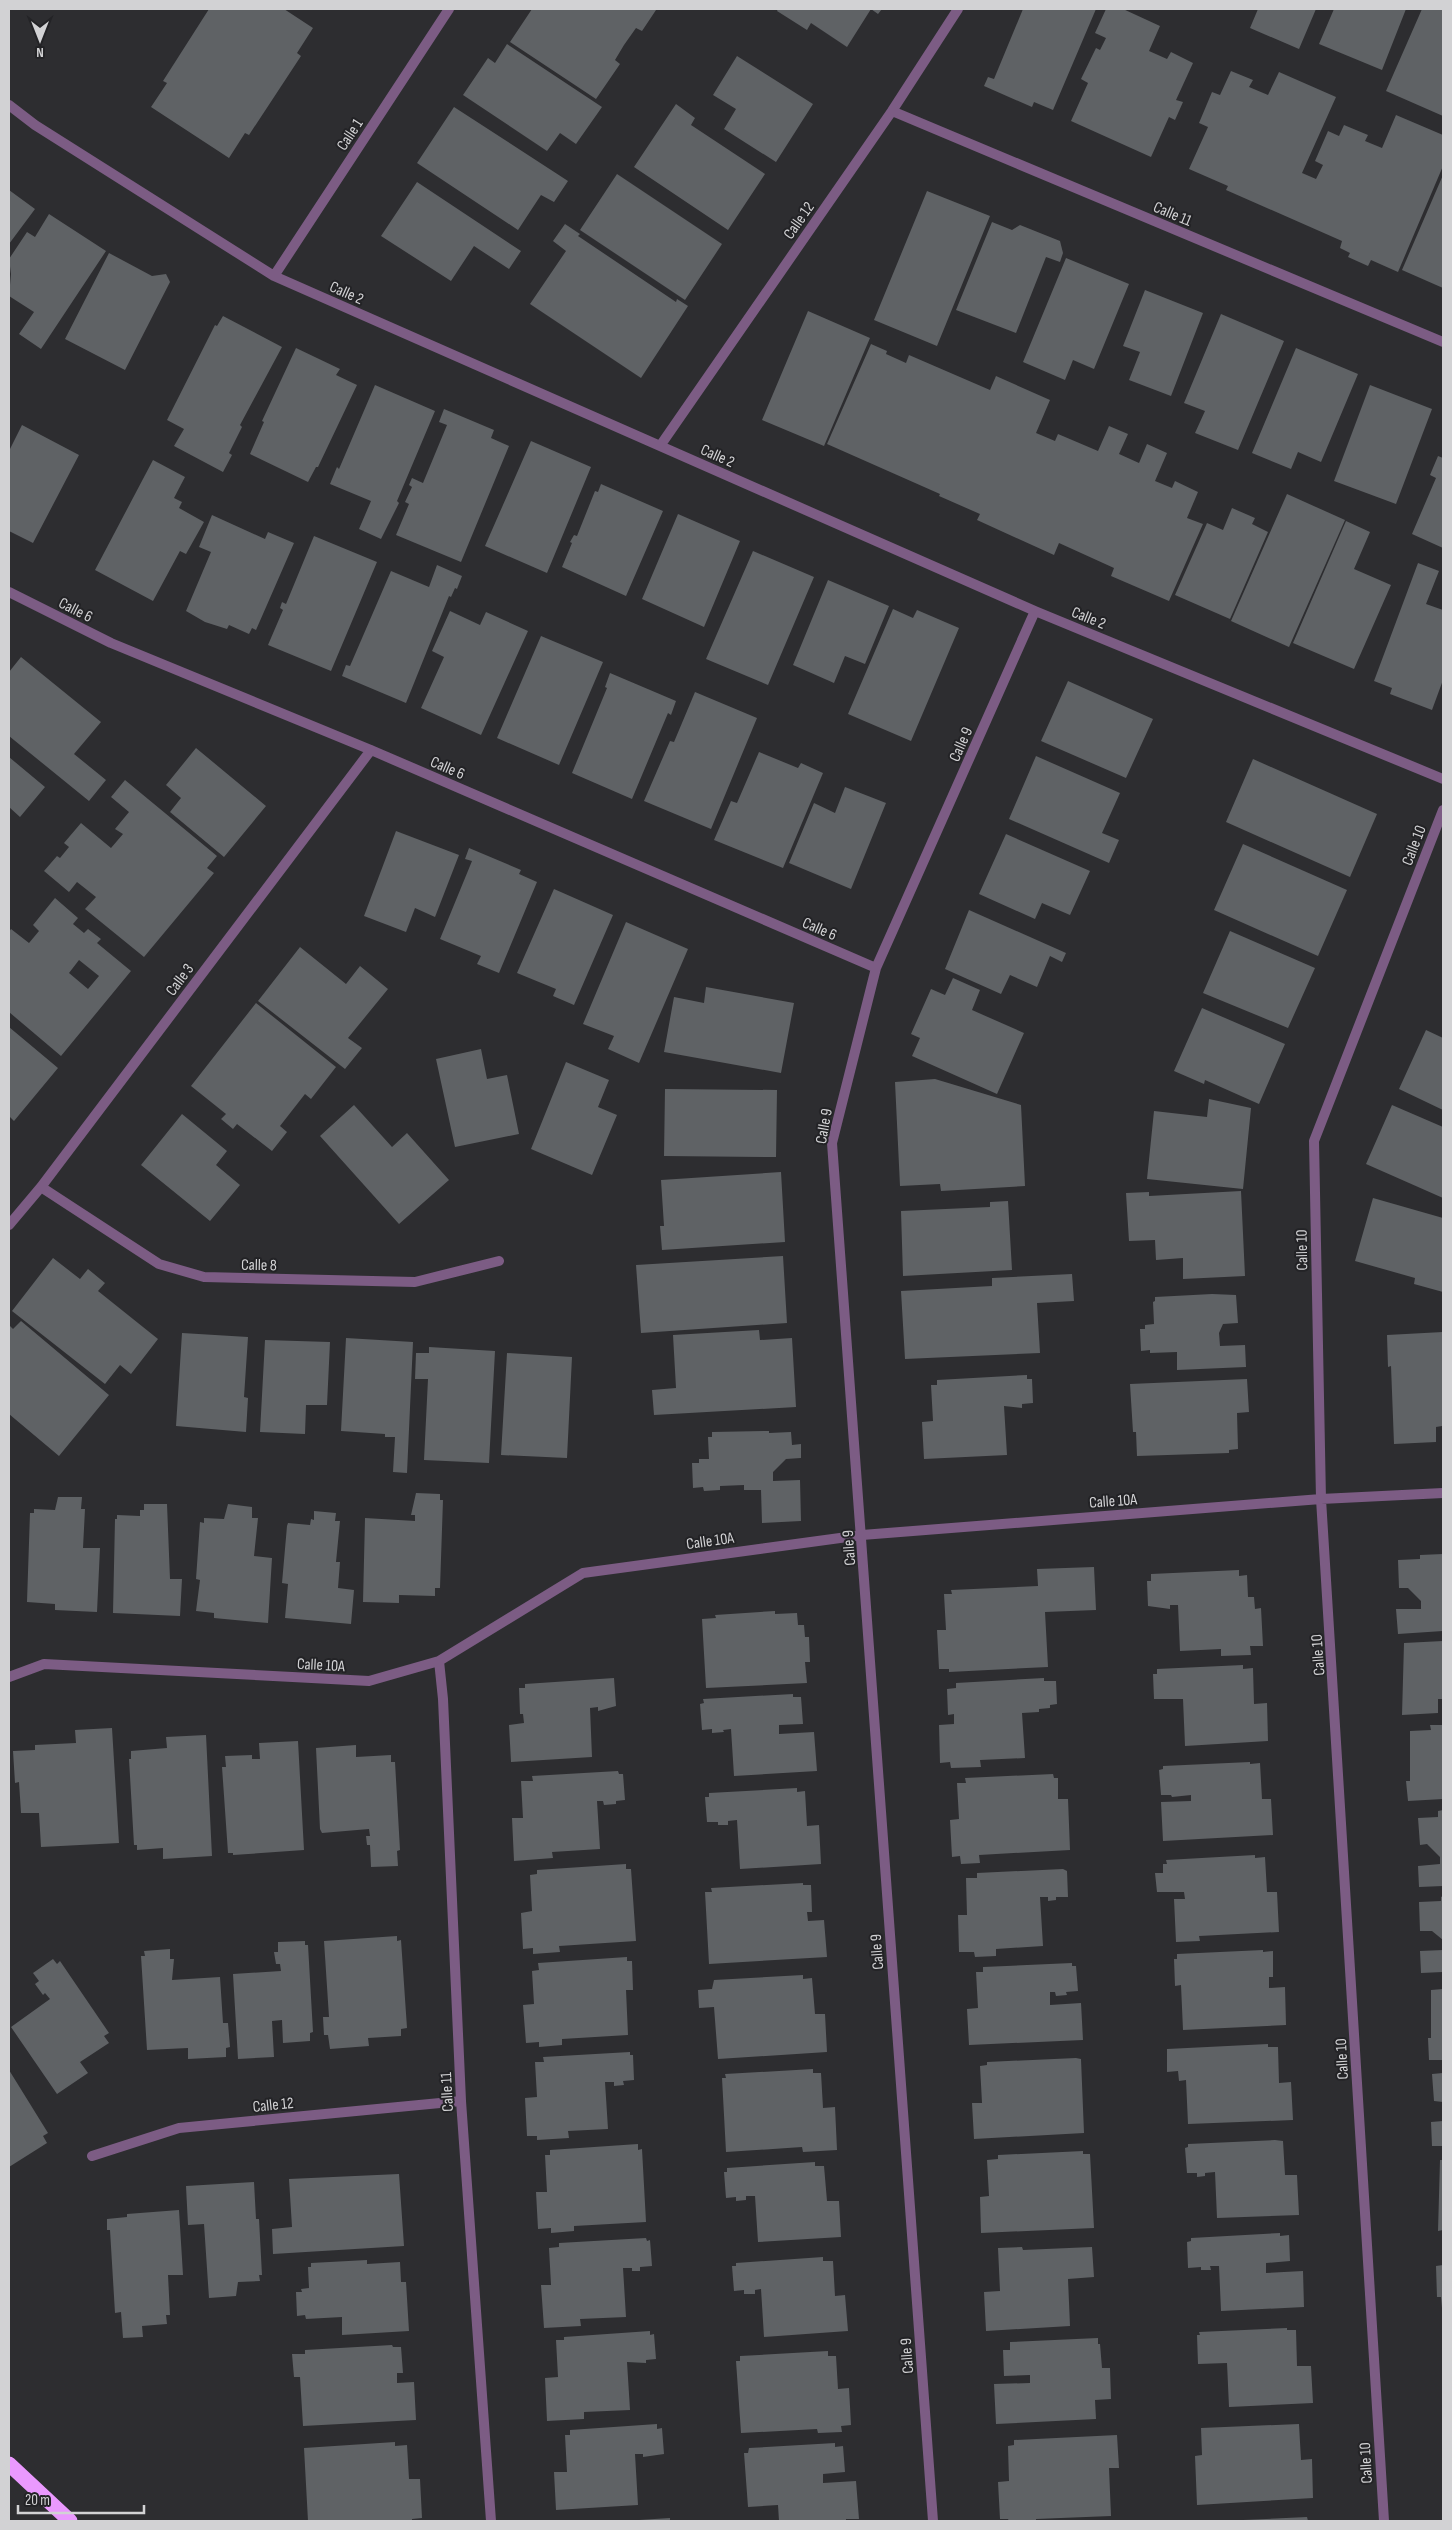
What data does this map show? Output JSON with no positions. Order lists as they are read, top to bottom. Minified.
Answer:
{"streets":{"street":["Calle 1","Calle 11","Calle 12","Calle 2","Calle 6","Calle 9","Calle 10","Calle 3","Calle 8","Calle 10A"]},"crossings":[["Calle 1","Calle 2"],["Calle 11","Calle 12"],["Calle 11","Calle 10A"],["Calle 12","Calle 2"],["Calle 2","Calle 9"],["Calle 6","Calle 9"],["Calle 6","Calle 3"],["Calle 9","Calle 10A"],["Calle 10","Calle 10A"],["Calle 3","Calle 8"]],"scale_bar":"20 m","north":"bottom"}
